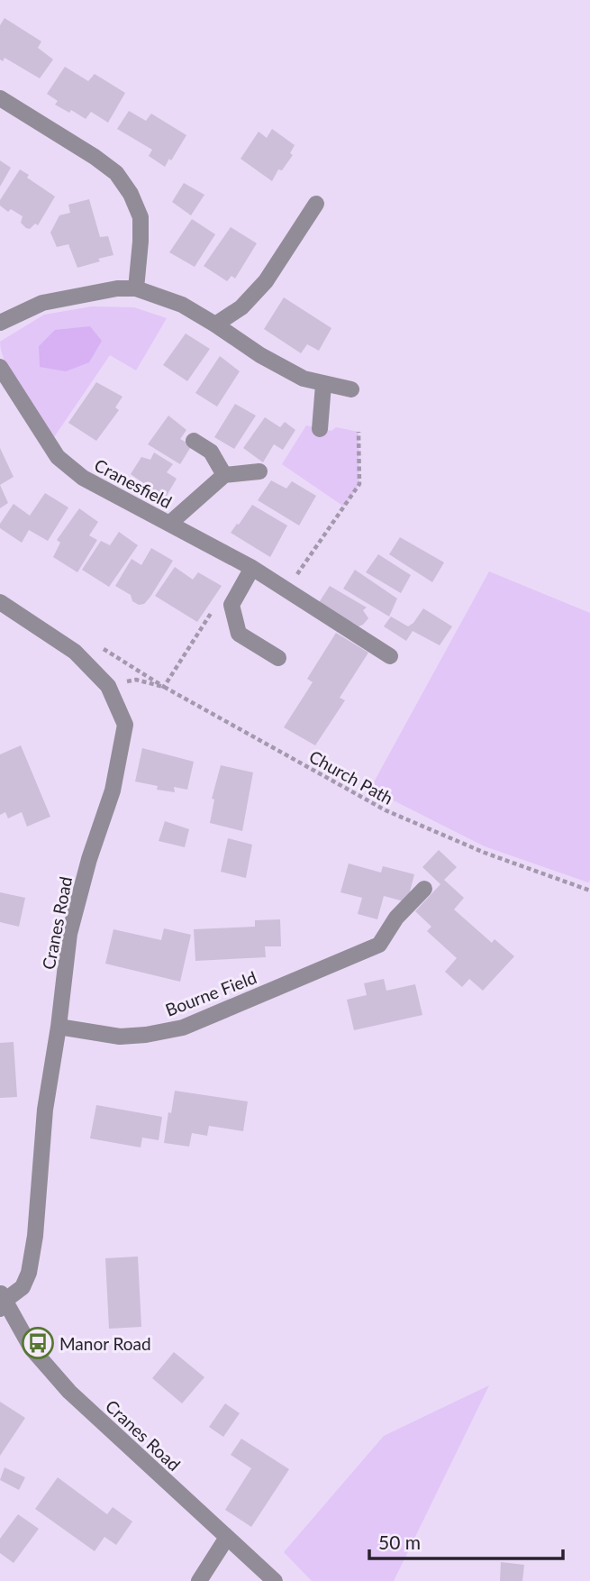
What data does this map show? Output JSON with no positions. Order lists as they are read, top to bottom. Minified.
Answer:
{"streets":{"street":["Cranesfield","Cranes Road","Bourne Field"],"path":["Church Path"]},"crossings":[["Church Path","Cranes Road"],["Cranes Road","Bourne Field"]],"places":{"bus stop":["Manor Road"]},"scale_bar":"50 m"}
